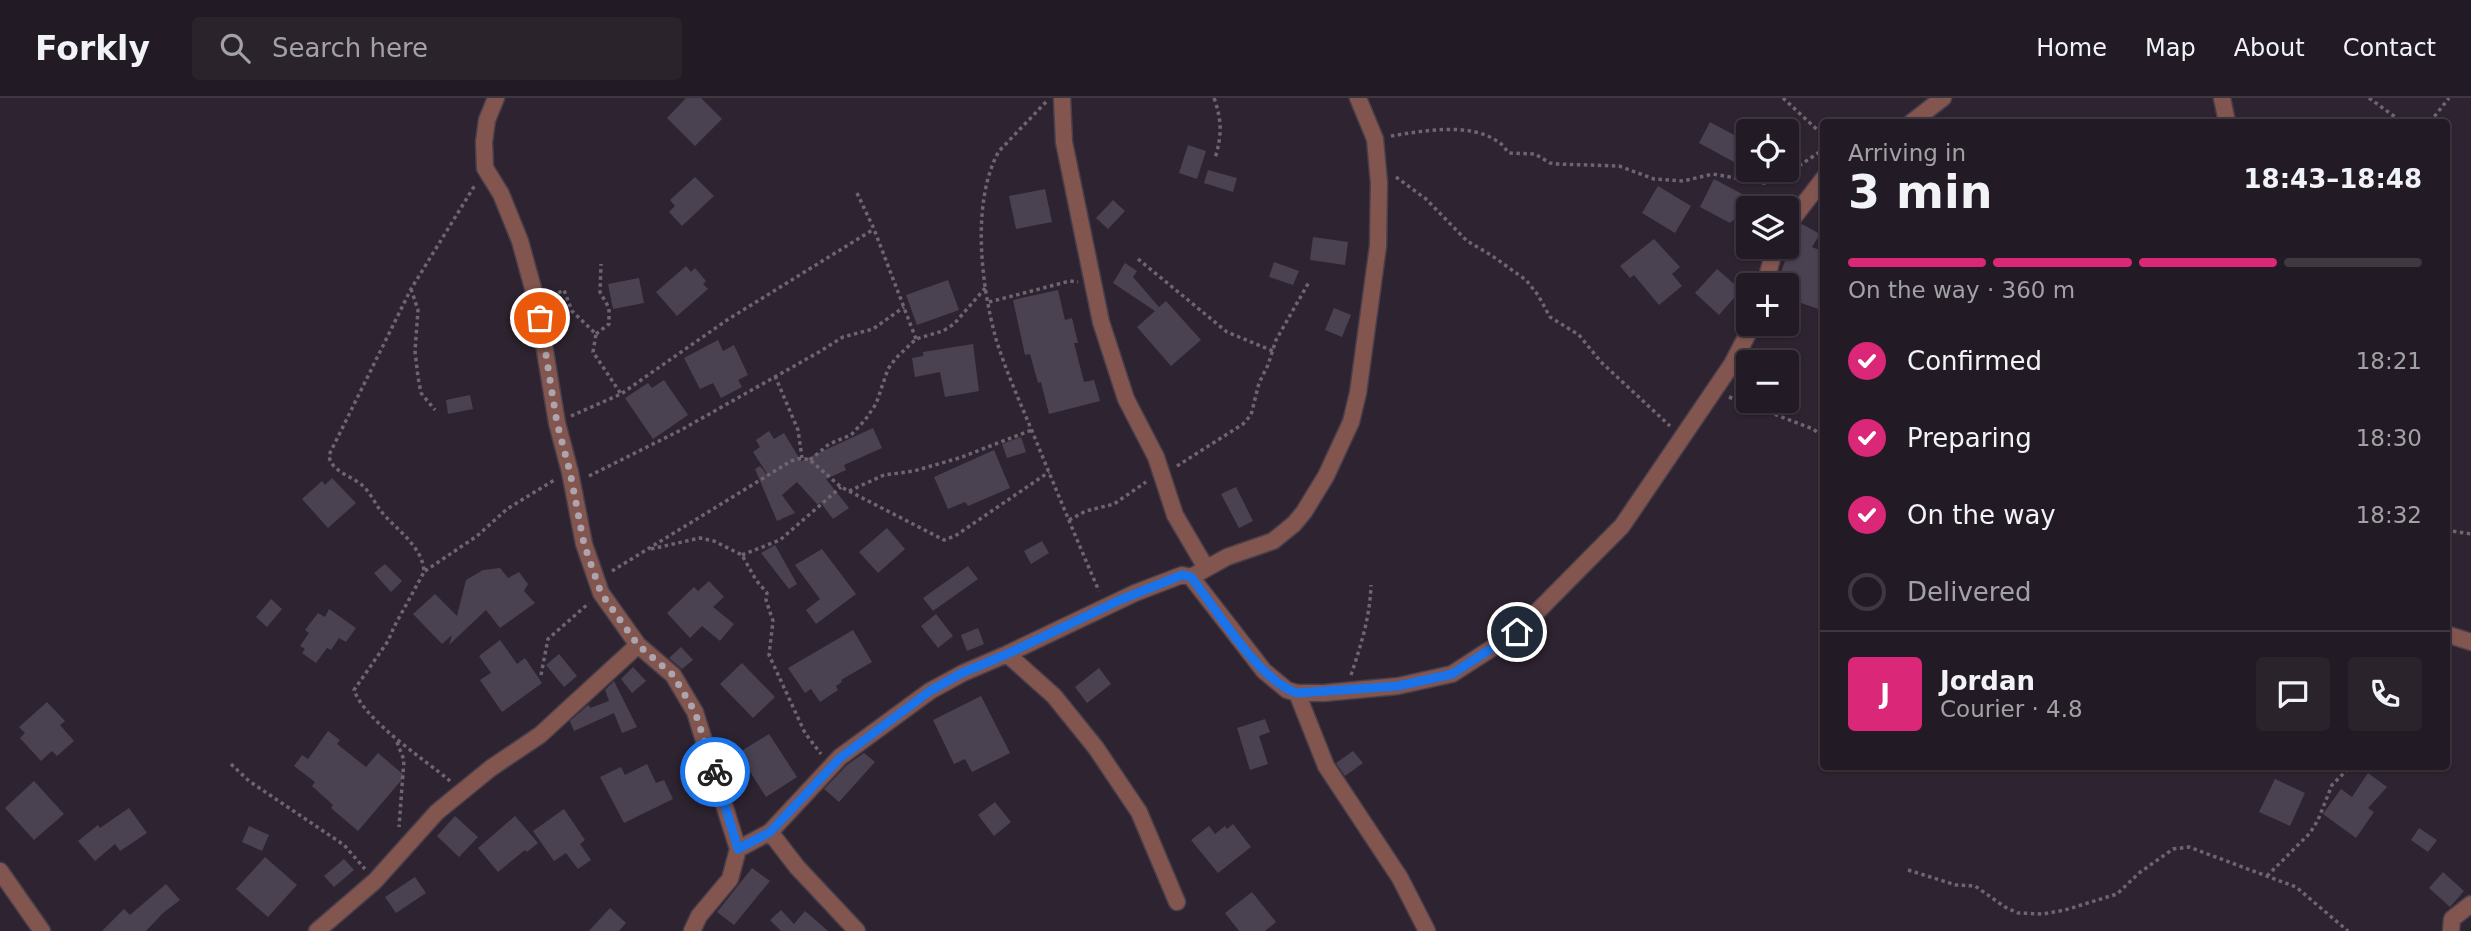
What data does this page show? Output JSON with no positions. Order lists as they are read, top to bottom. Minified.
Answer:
{"page":{"header":"Forkly","search":"Search here","nav":["Home","Map","About","Contact"],"map_buttons":["+","−"],"heading":["3 min","Arriving in","18:43–18:48"],"panel":["Jordan","Courier · 4.8"],"bar":"On the way · 360 m","list":[["Confirmed","18:21"],["Preparing","18:30"],["On the way","18:32"],"Delivered"],"round":"J"}}
